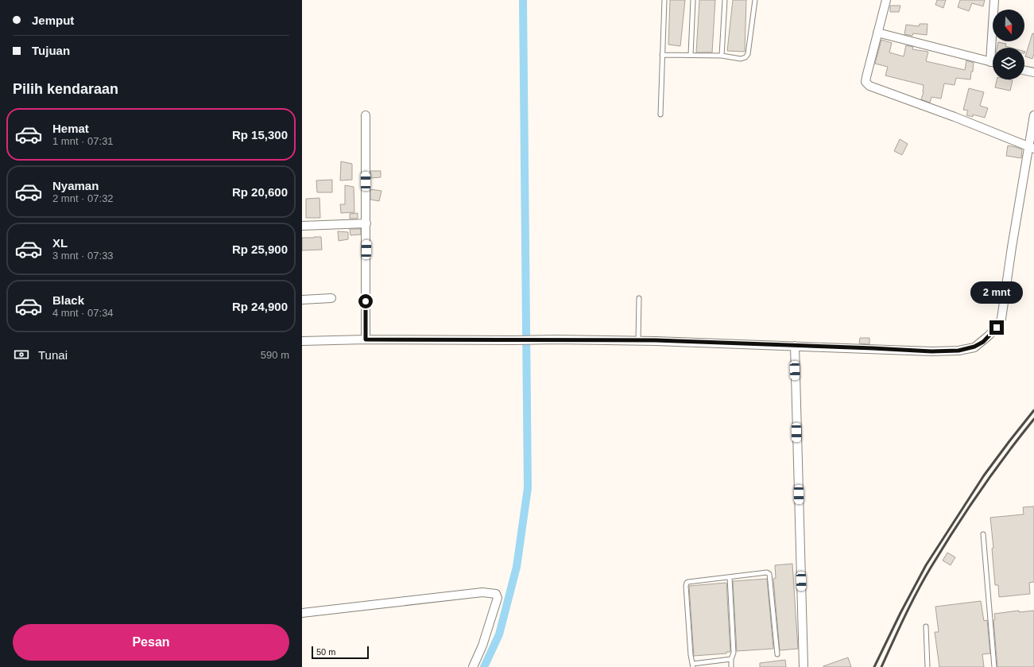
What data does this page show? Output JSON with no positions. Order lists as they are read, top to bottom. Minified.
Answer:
{"scale_bar":"50 m","north":"bottom","page":{"banner":["Jemput","Tujuan"],"heading":"Pilih kendaraan","list":[{"name":"Hemat","note":"1 mnt · 07:31","value":"Rp 15,300"},{"name":"Nyaman","note":"2 mnt · 07:32","value":"Rp 20,600"},{"name":"XL","note":"3 mnt · 07:33","value":"Rp 25,900"},{"name":"Black","note":"4 mnt · 07:34","value":"Rp 24,900"}],"bubble":"2 mnt","pay":["Tunai","590 m"],"buttons":"Pesan","scale":"50 m"}}
